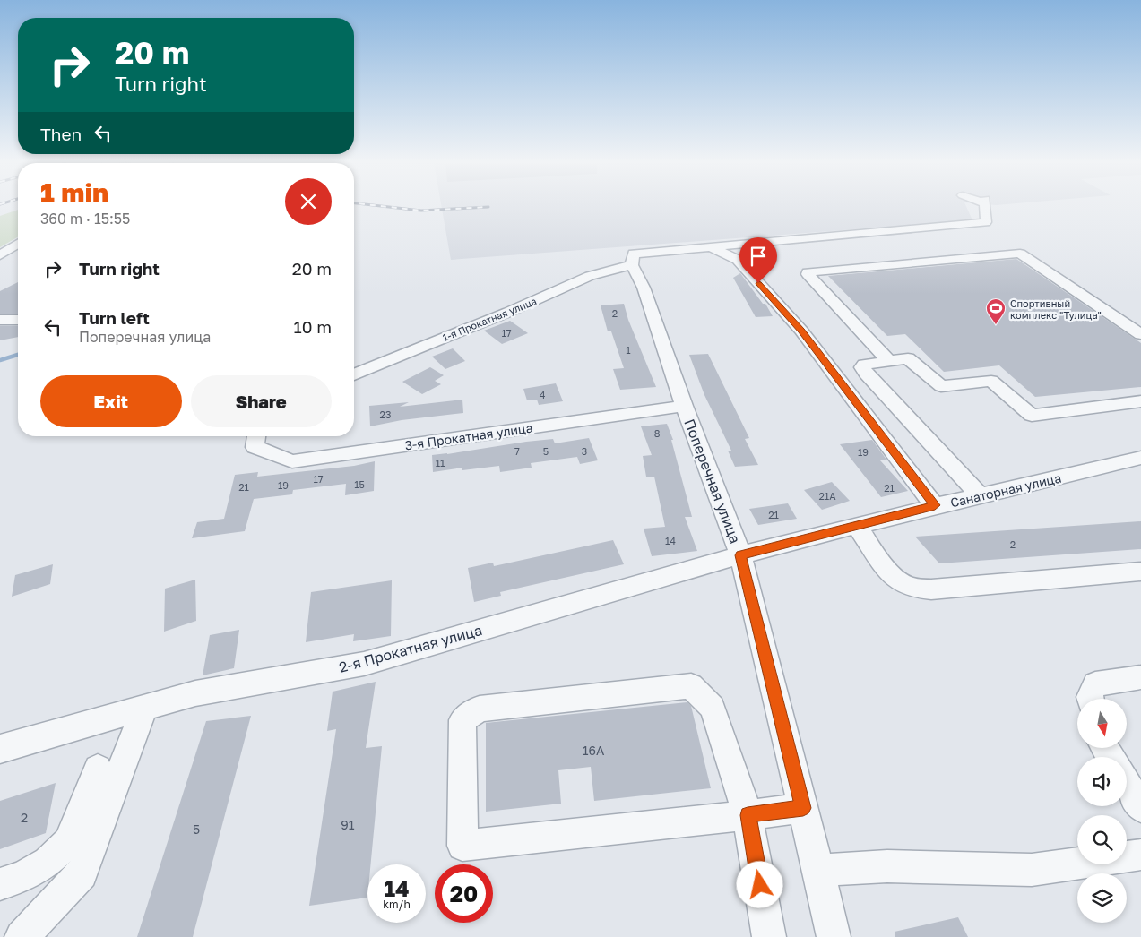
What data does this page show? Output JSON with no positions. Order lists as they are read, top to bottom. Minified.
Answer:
{"streets":{"street":["1-я Прокатная улица","3-я Прокатная улица","Поперечная улица","Санаторная улица","2-я Прокатная улица"]},"crossings":[["1-я Прокатная улица","Поперечная улица"],["3-я Прокатная улица","Поперечная улица"],["Поперечная улица","Санаторная улица"],["Поперечная улица","2-я Прокатная улица"],["Санаторная улица","2-я Прокатная улица"]],"places":{"sports":["Спортивный комплекс \"Тулица\""]},"house_numbers":["2","17","1","4","23","8","7","5","3","19","11","17","15","19","21","21","21А","21","14","2","16А","2","91","5"],"north":"bottom","page":{"turn":["20 m","Turn right"],"then":"Then","heading":["1 min","360 m · 15:55"],"list":[{"name":"Turn right","value":"20 m"},{"name":"Turn left","note":"Поперечная улица","value":"10 m"}],"buttons":["Exit","Share"],"speed":"14 km/h","limit":"20"}}
